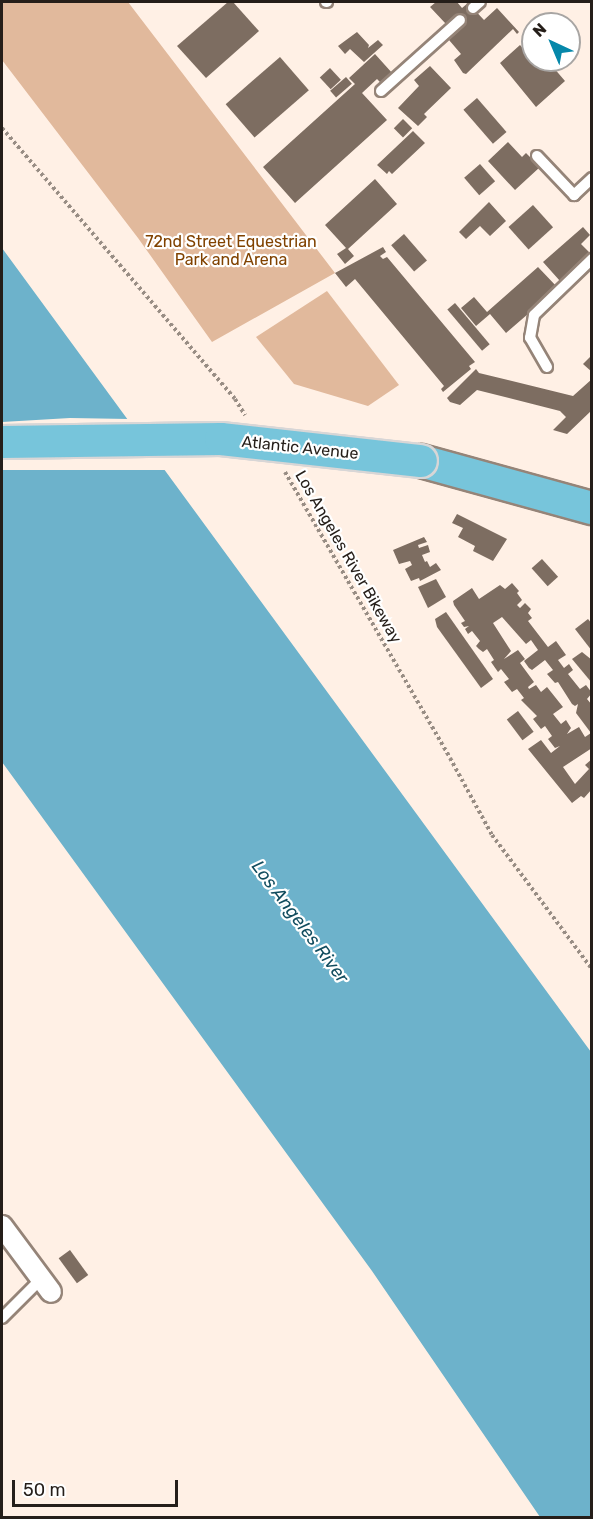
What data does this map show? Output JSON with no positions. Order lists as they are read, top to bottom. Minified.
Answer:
{"streets":{"main road":["Atlantic Avenue"],"path":["Los Angeles River Bikeway"]},"water":["Los Angeles River"],"parks":["72nd Street Equestrian Park and Arena"],"scale_bar":"50 m","north":"top left"}
